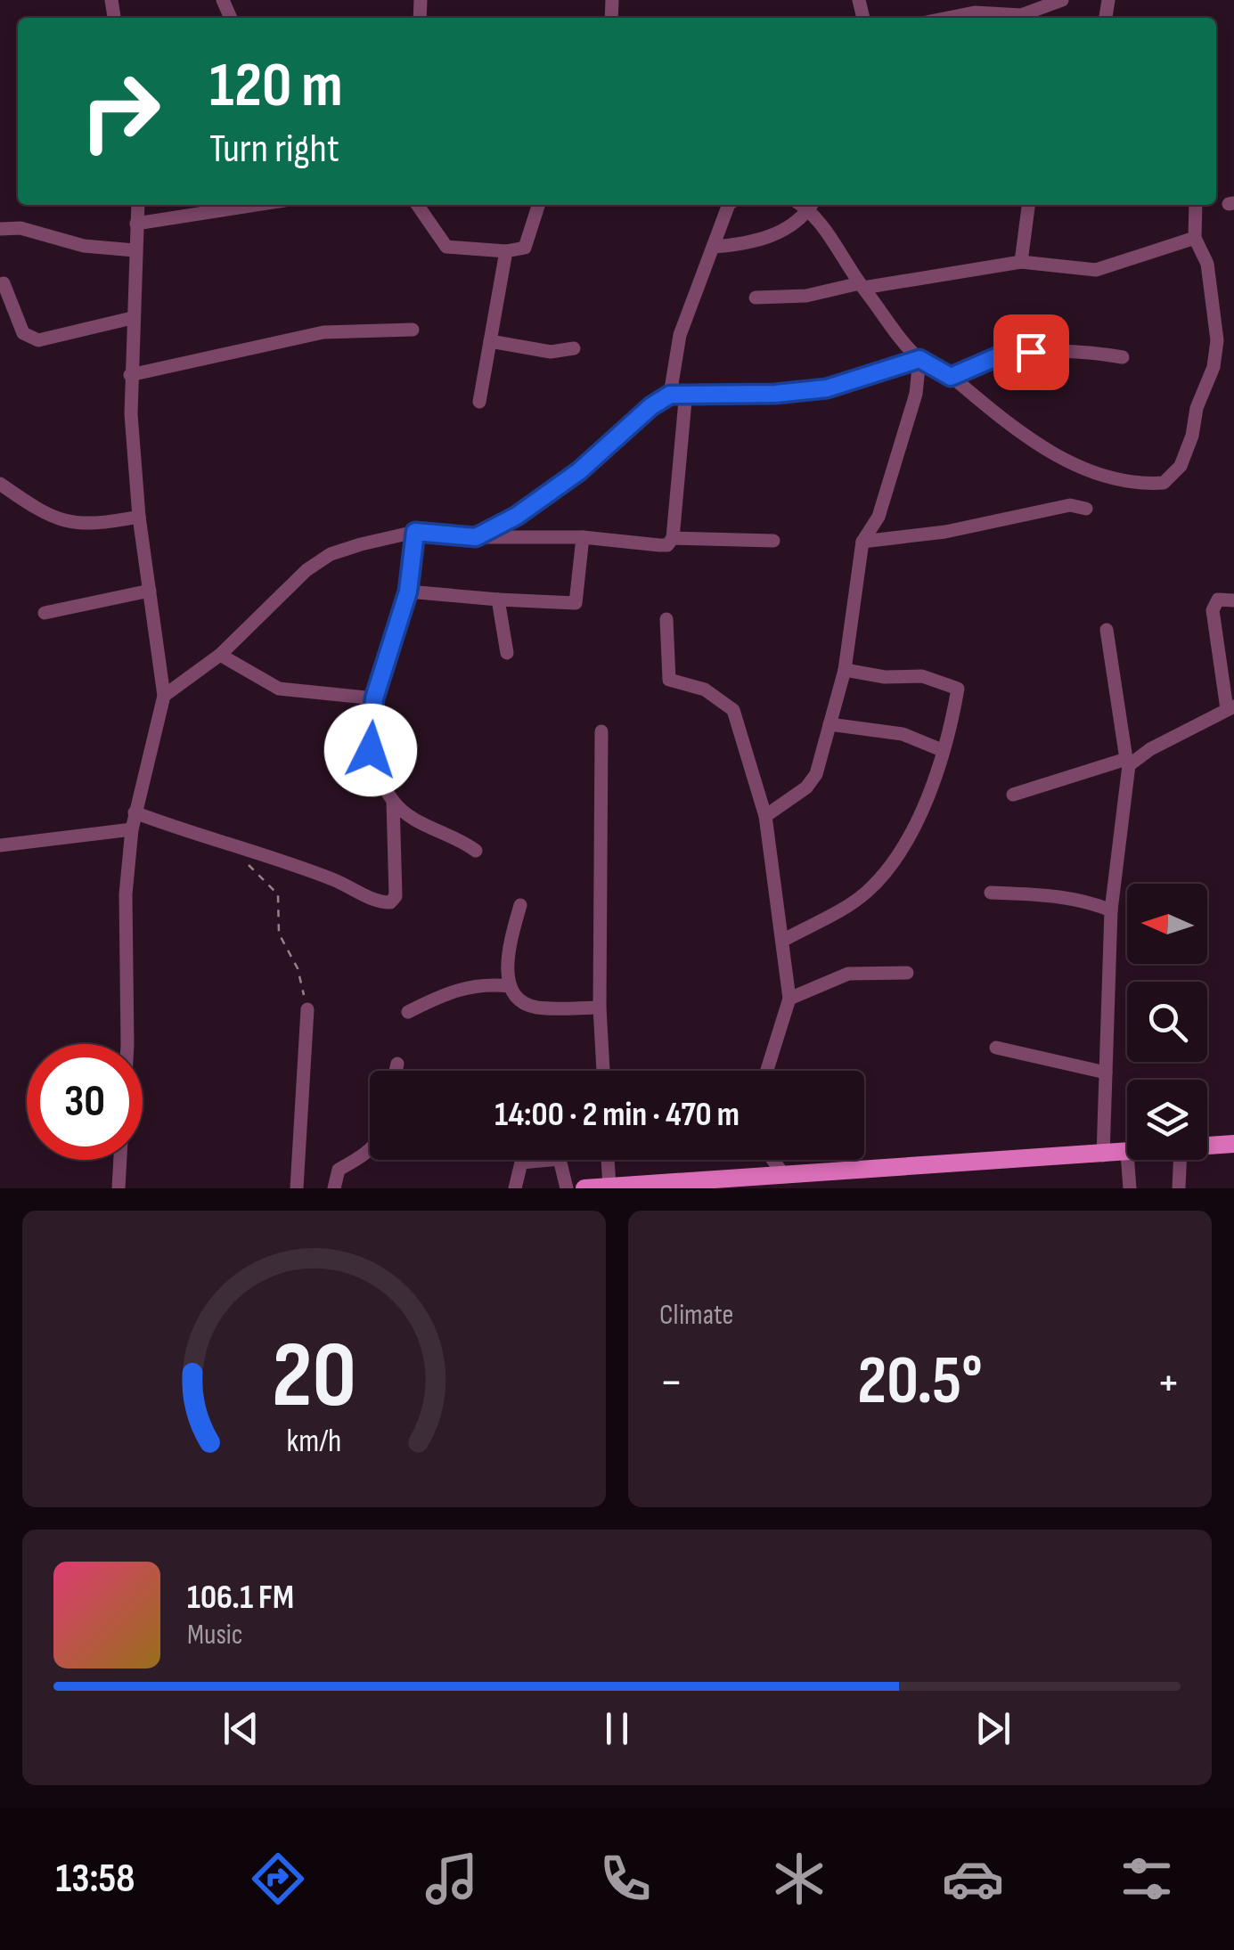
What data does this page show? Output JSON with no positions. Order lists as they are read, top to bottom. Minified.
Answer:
{"north":"left","page":{"turn":["120 m","Turn right"],"limit":"30","trip":"14:00 · 2 min · 470 m","tile":"Climate","heat":["−","20.5°","+"],"song":["106.1 FM","Music"],"tabs":"13:58","gauge":["20","km/h"]}}
